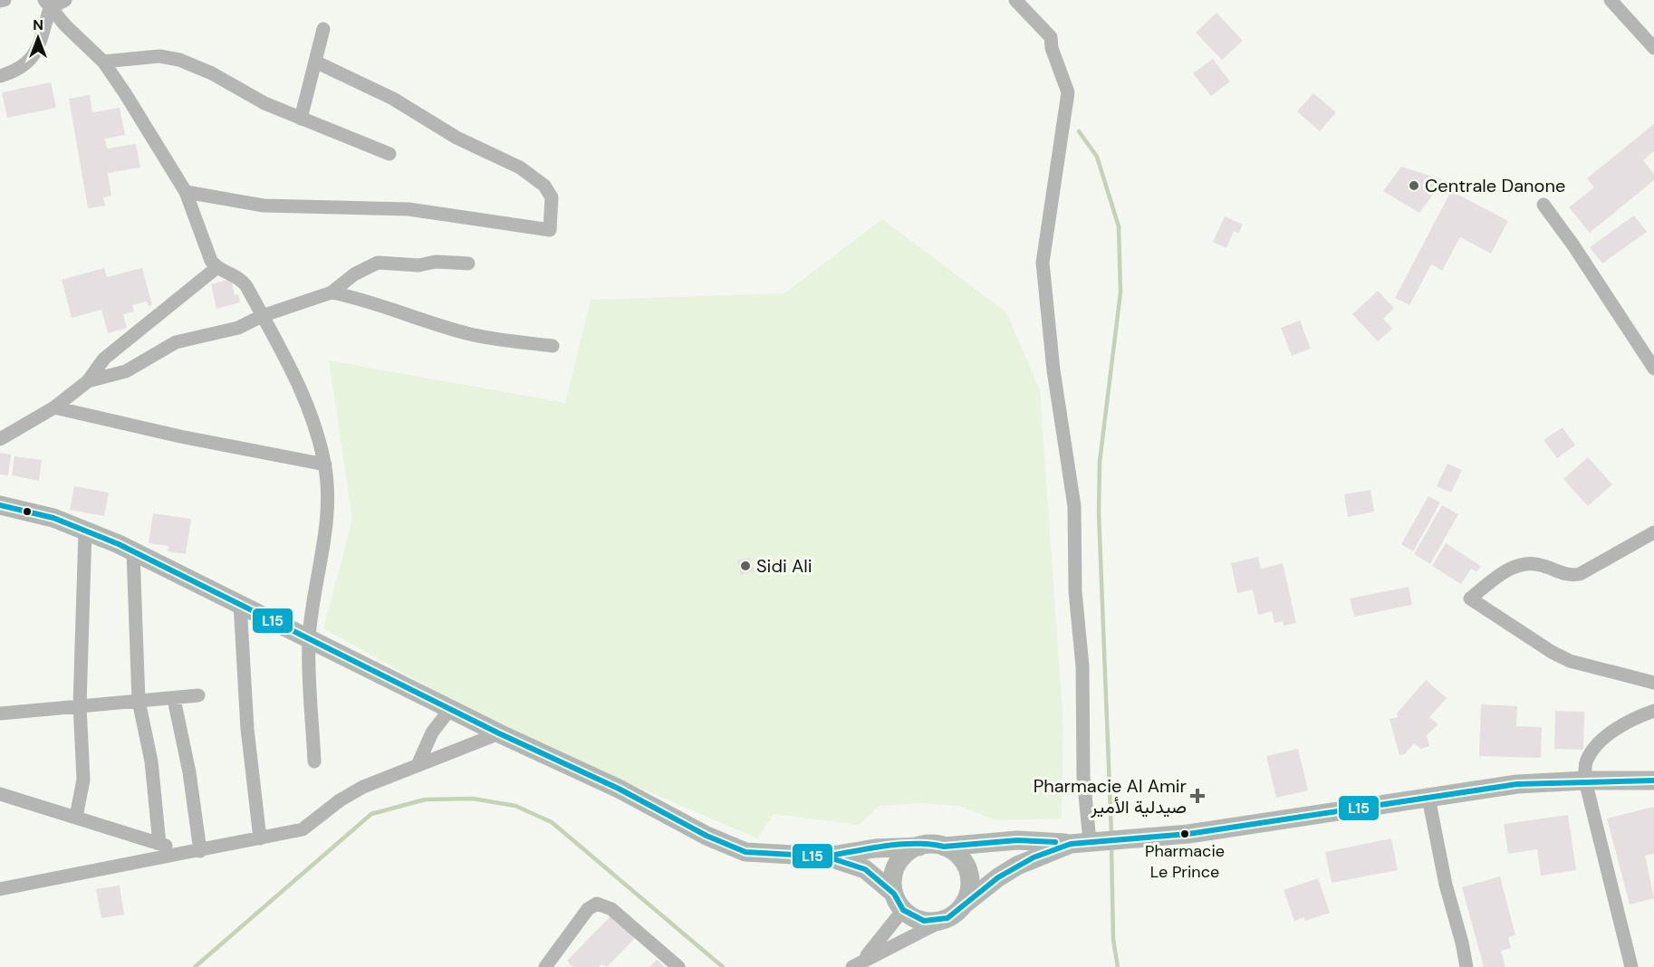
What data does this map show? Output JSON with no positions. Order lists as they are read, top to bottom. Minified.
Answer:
{"places":{"other":["Centrale Danone","Sidi Ali","Pharmacie Le Prince"],"health":["Pharmacie Al Amir صيدلية الأمير"]},"lines":["transit line L15"],"north":"top"}
